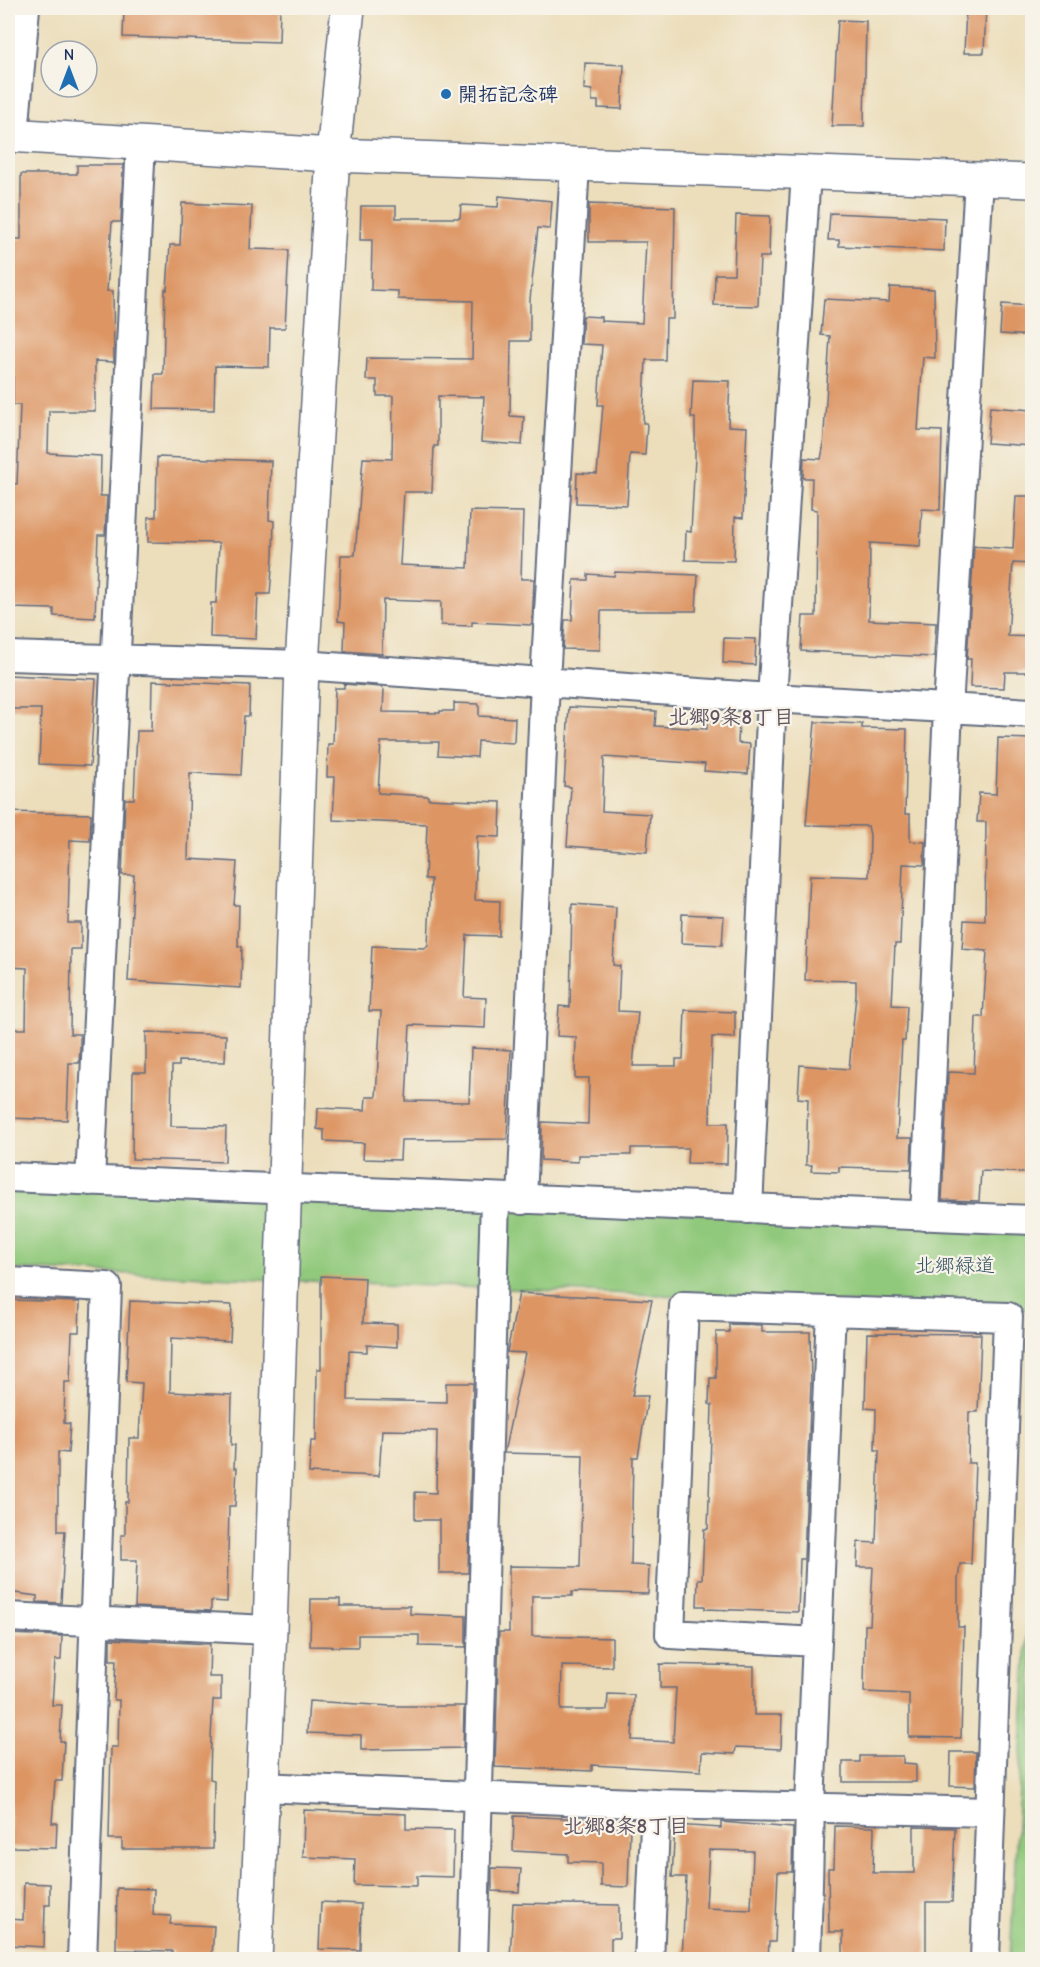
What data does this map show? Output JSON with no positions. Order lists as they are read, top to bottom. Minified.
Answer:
{"districts":["北郷9条8丁目","北郷8条8丁目"],"parks":["北郷緑道"],"places":["開拓記念碑"],"north":"top"}
